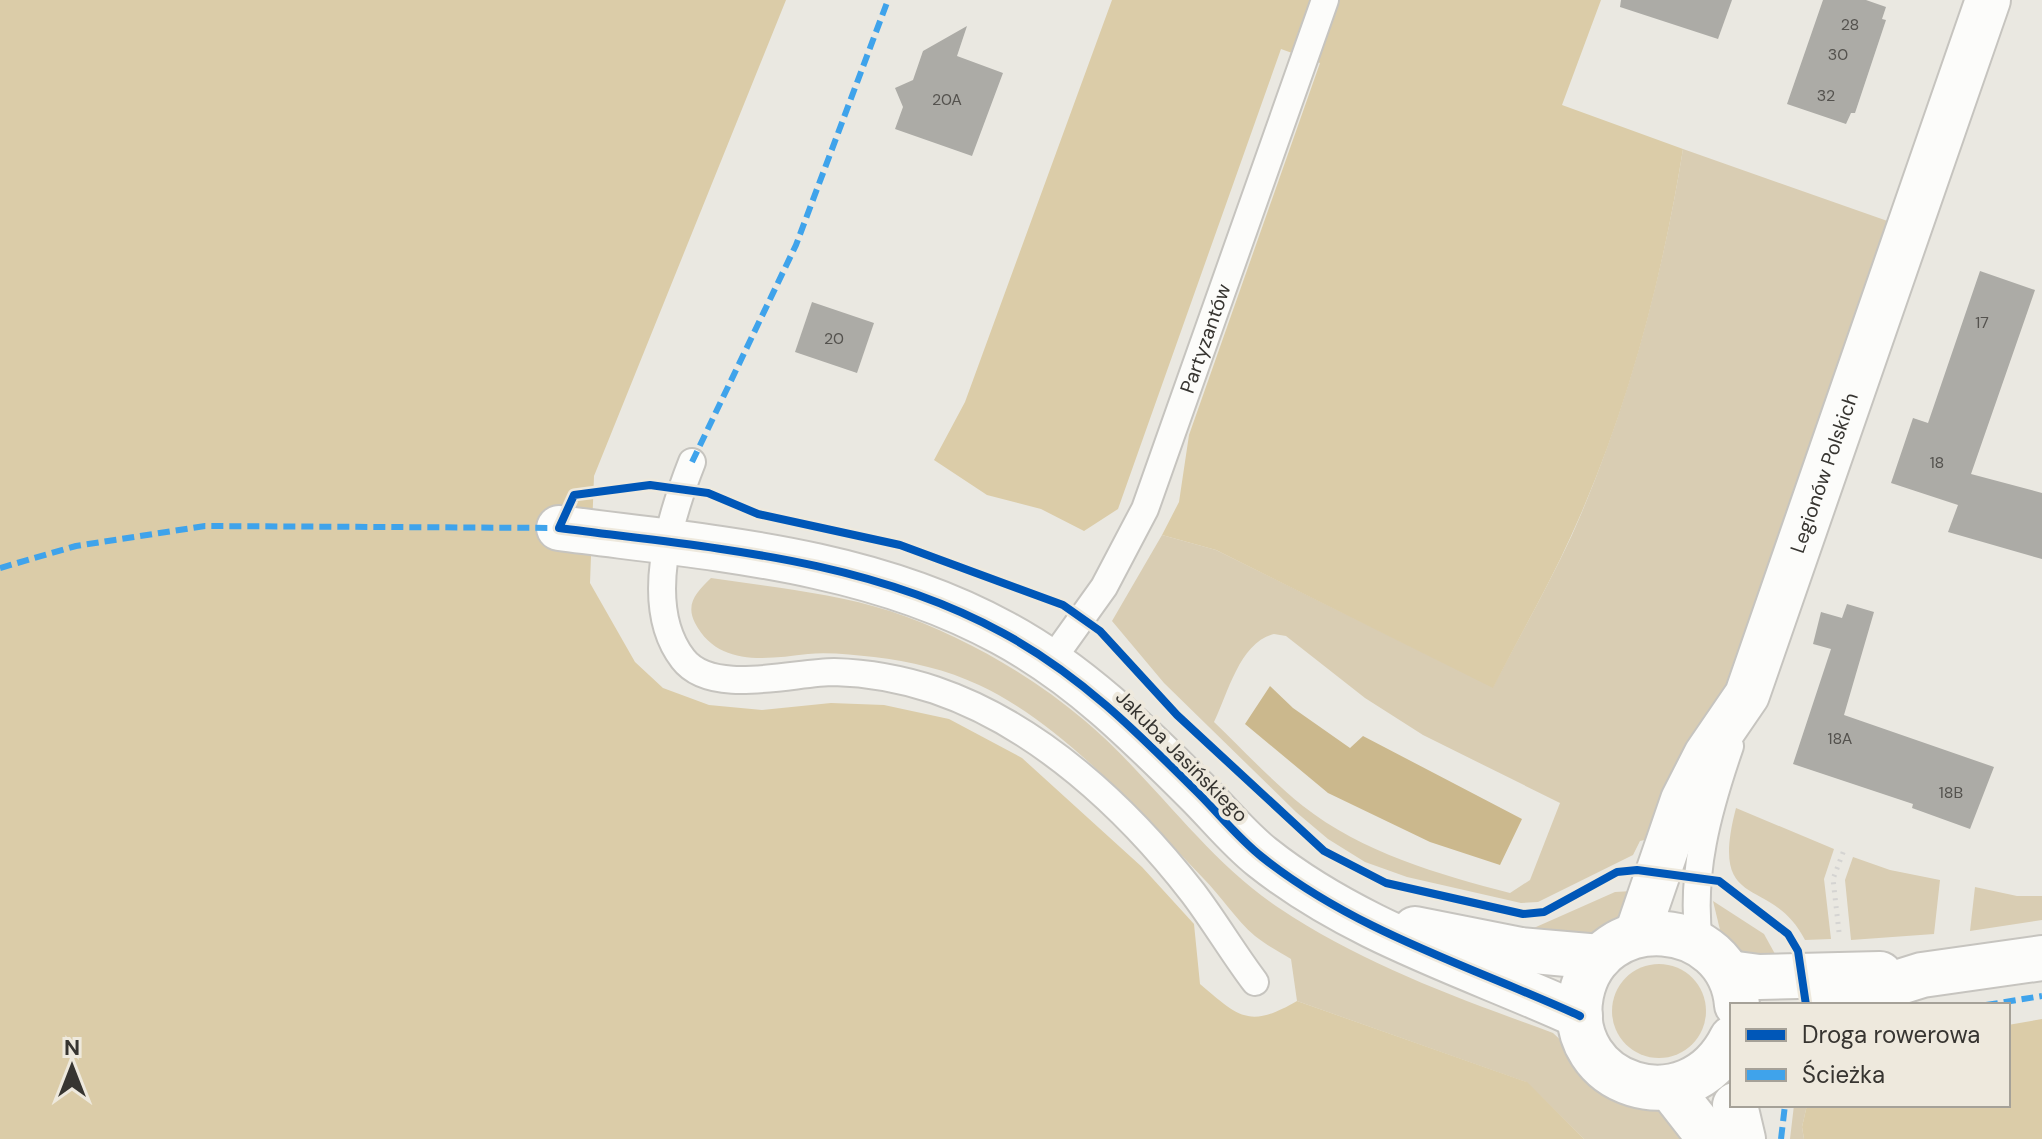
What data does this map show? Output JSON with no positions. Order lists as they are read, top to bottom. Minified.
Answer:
{"streets":{"street":["Legionów Polskich","Jakuba Jasińskiego"],"lane":["Partyzantów"]},"crossings":[["Partyzantów","Jakuba Jasińskiego"],["Legionów Polskich","Jakuba Jasińskiego"]],"house_numbers":["28","30","32","20A","17","20","18","18A","18B"],"legend":["Droga rowerowa","Ścieżka"],"north":"top"}
